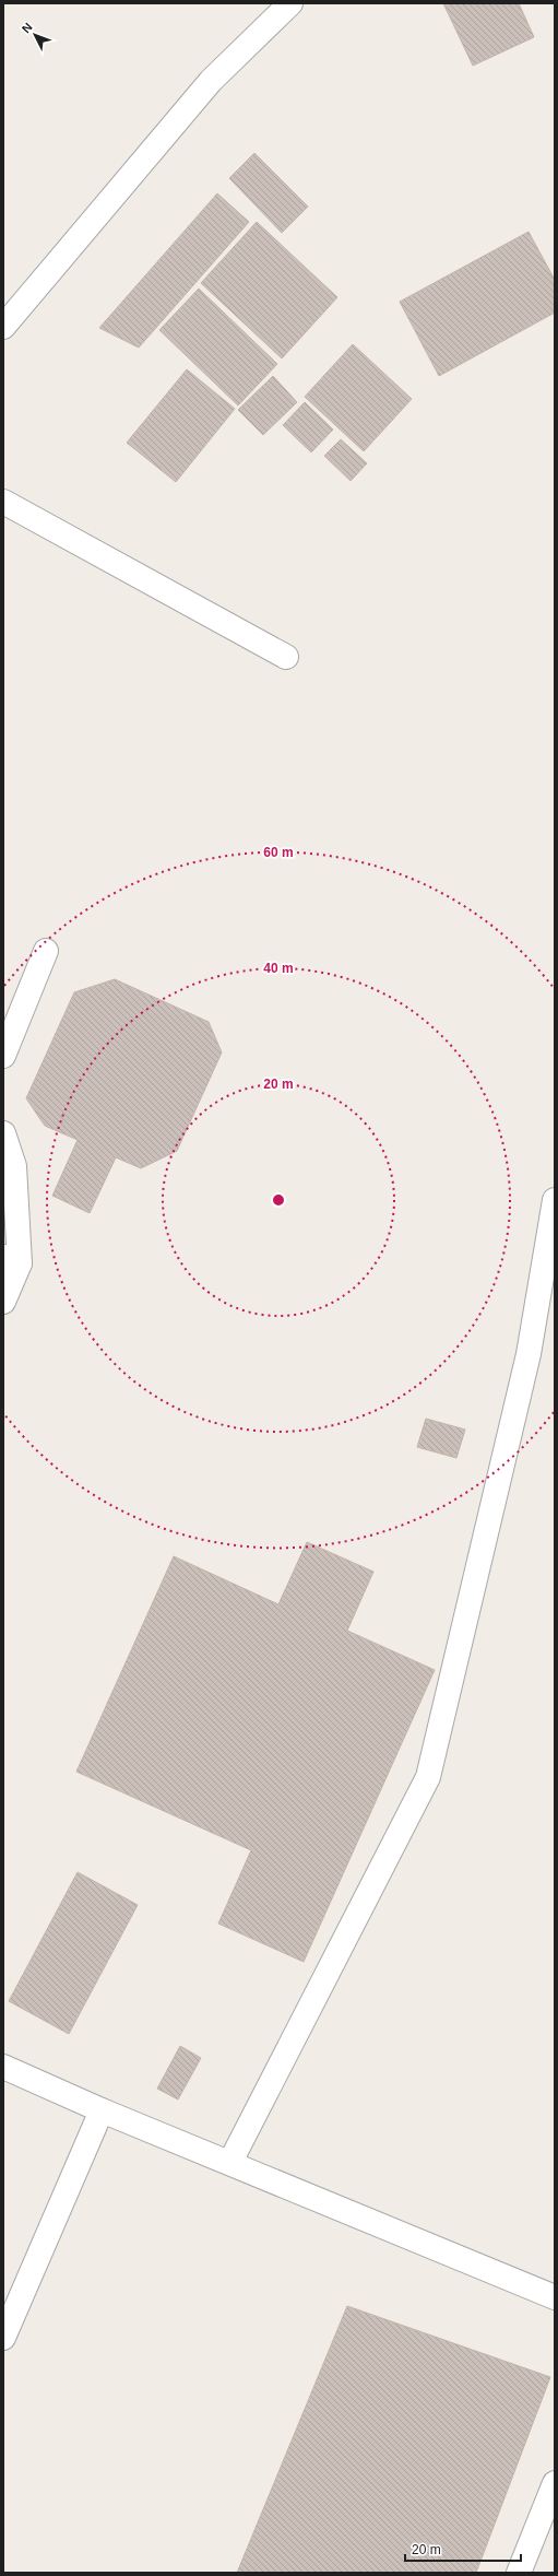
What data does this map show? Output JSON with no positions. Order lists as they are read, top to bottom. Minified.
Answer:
{"scale_bar":"20 m","north":"top left","rings":["60 m","40 m","20 m"]}
